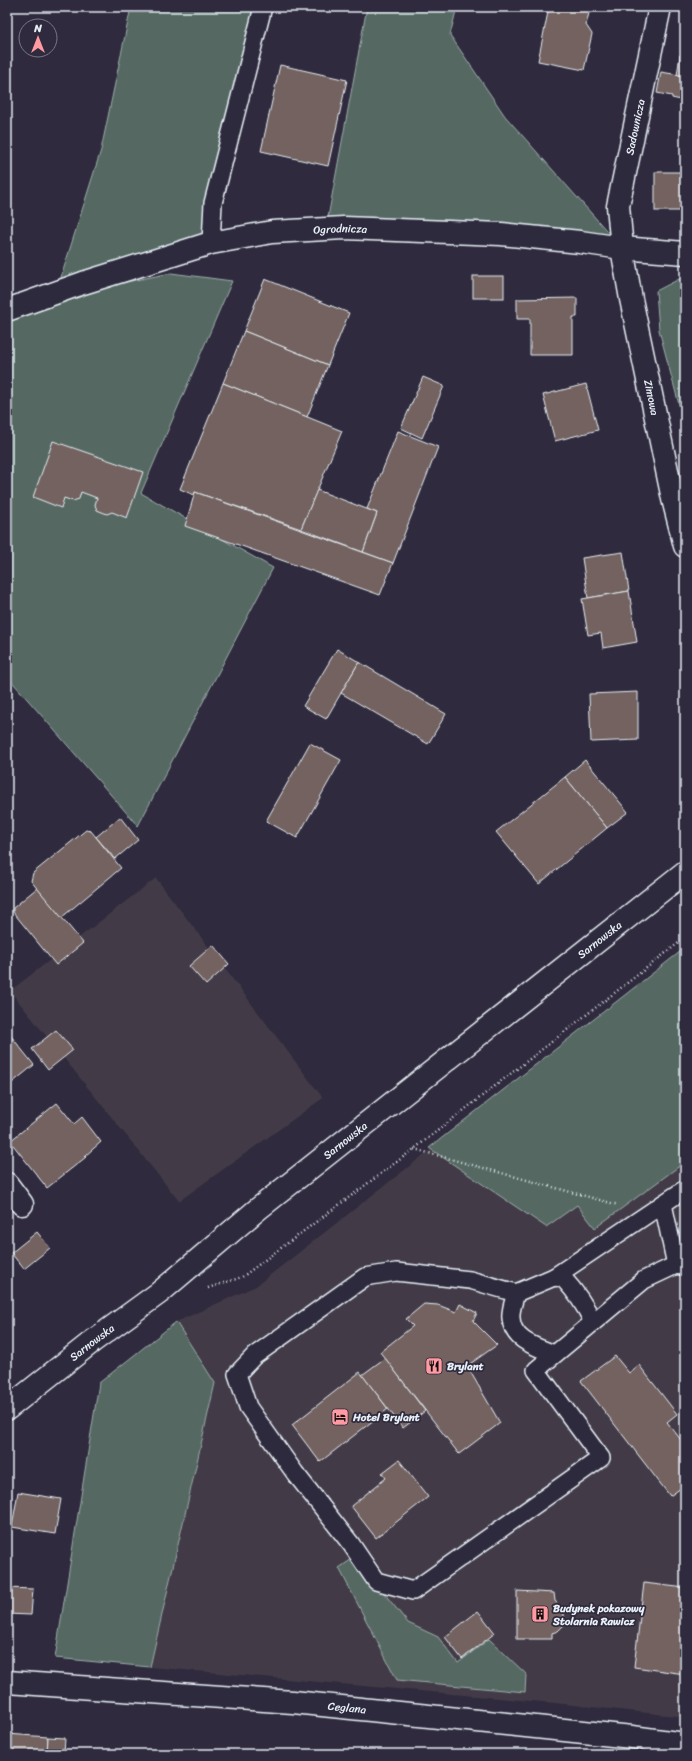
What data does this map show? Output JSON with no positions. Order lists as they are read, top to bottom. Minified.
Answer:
{"streets":{"street":["Sadownicza","Ogrodnicza","Zimowa","Sarnowska","Ceglana"]},"crossings":[["Sadownicza","Ogrodnicza"],["Sadownicza","Zimowa"],["Ogrodnicza","Zimowa"]],"places":{"restaurant":["Brylant"],"hotel":["Hotel Brylant"],"building":["Budynek pokazowy Stolarnia Rawicz"]},"north":"top"}
